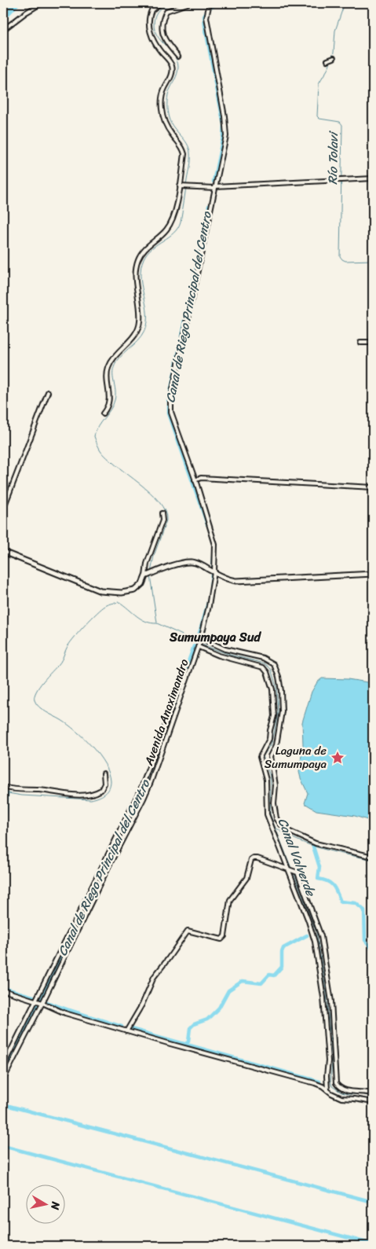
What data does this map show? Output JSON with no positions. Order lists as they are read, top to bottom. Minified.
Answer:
{"streets":{"street":["Avenida Anaximandro"]},"districts":["Sumumpaya Sud"],"water":["Río Tolavi","Canal de Riego Principal del Centro","Canal Valverde"],"places":{"place":["Laguna de Sumumpaya"]},"north":"right"}
